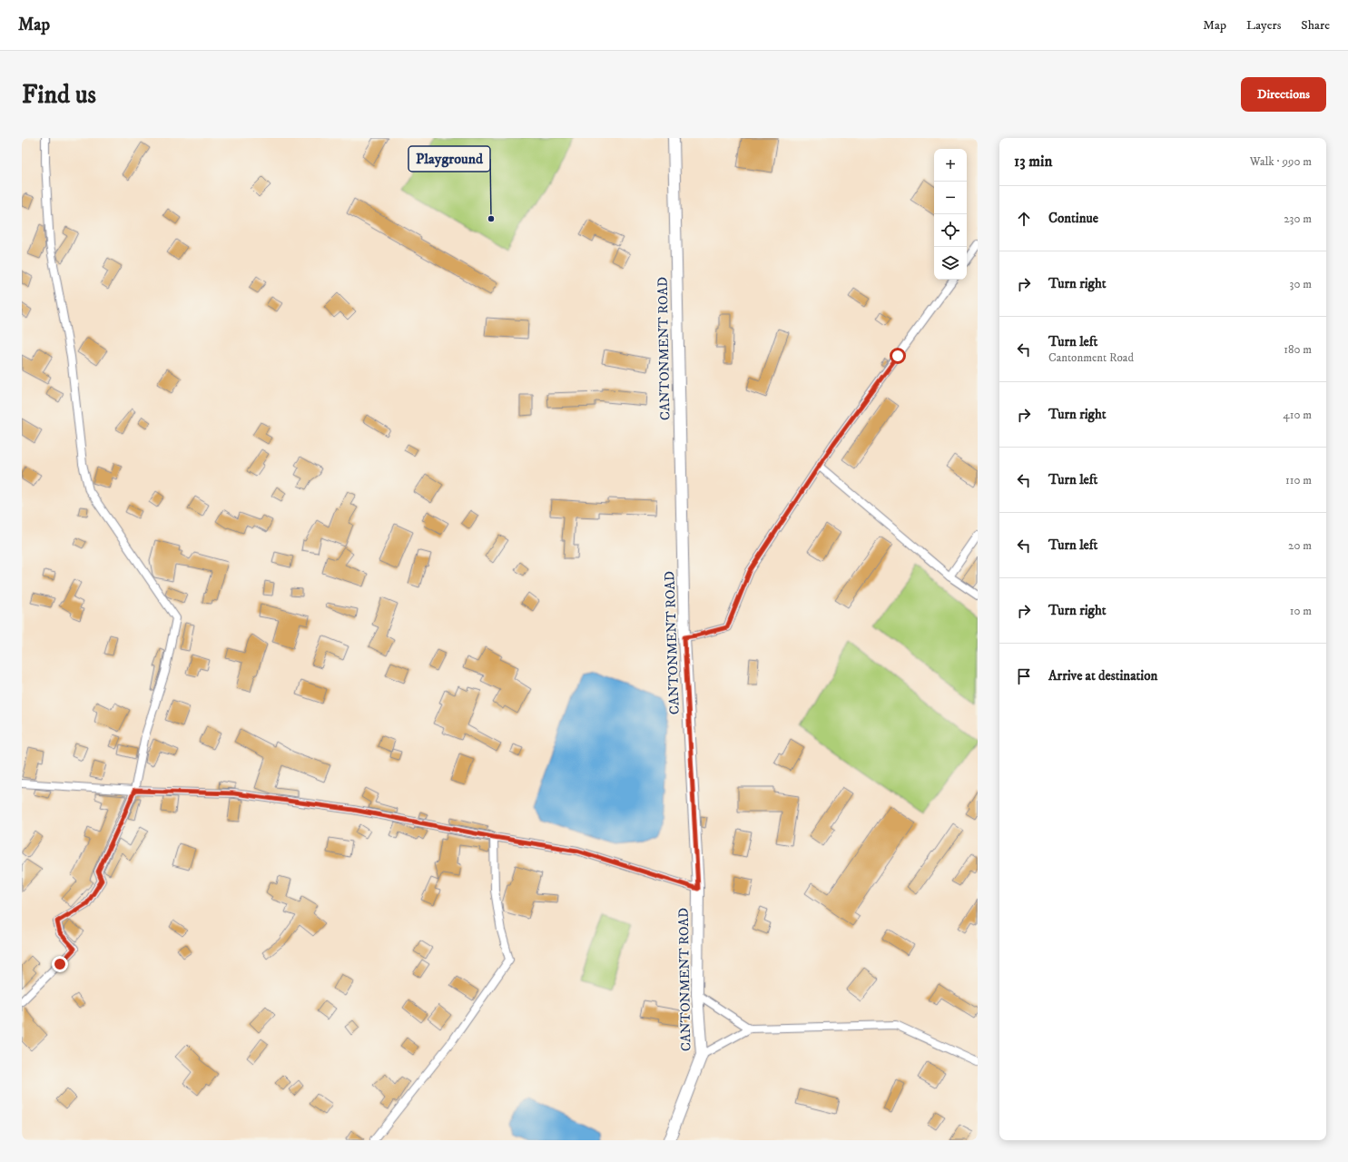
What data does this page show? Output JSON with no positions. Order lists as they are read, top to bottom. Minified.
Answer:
{"streets":{"street":["CANTONMENT ROAD"]},"places":["Playground"],"page":{"header":"Map","nav":["Map","Layers","Share"],"buttons":"Directions","title":"Find us","heading":["13 min","Walk · 990 m"],"map_buttons":["+","−"],"list":[["Continue","230 m"],["Turn right","30 m"],["Turn left","Cantonment Road","180 m"],["Turn right","410 m"],["Turn left","110 m"],["Turn left","20 m"],["Turn right","10 m"],"Arrive at destination"]}}
